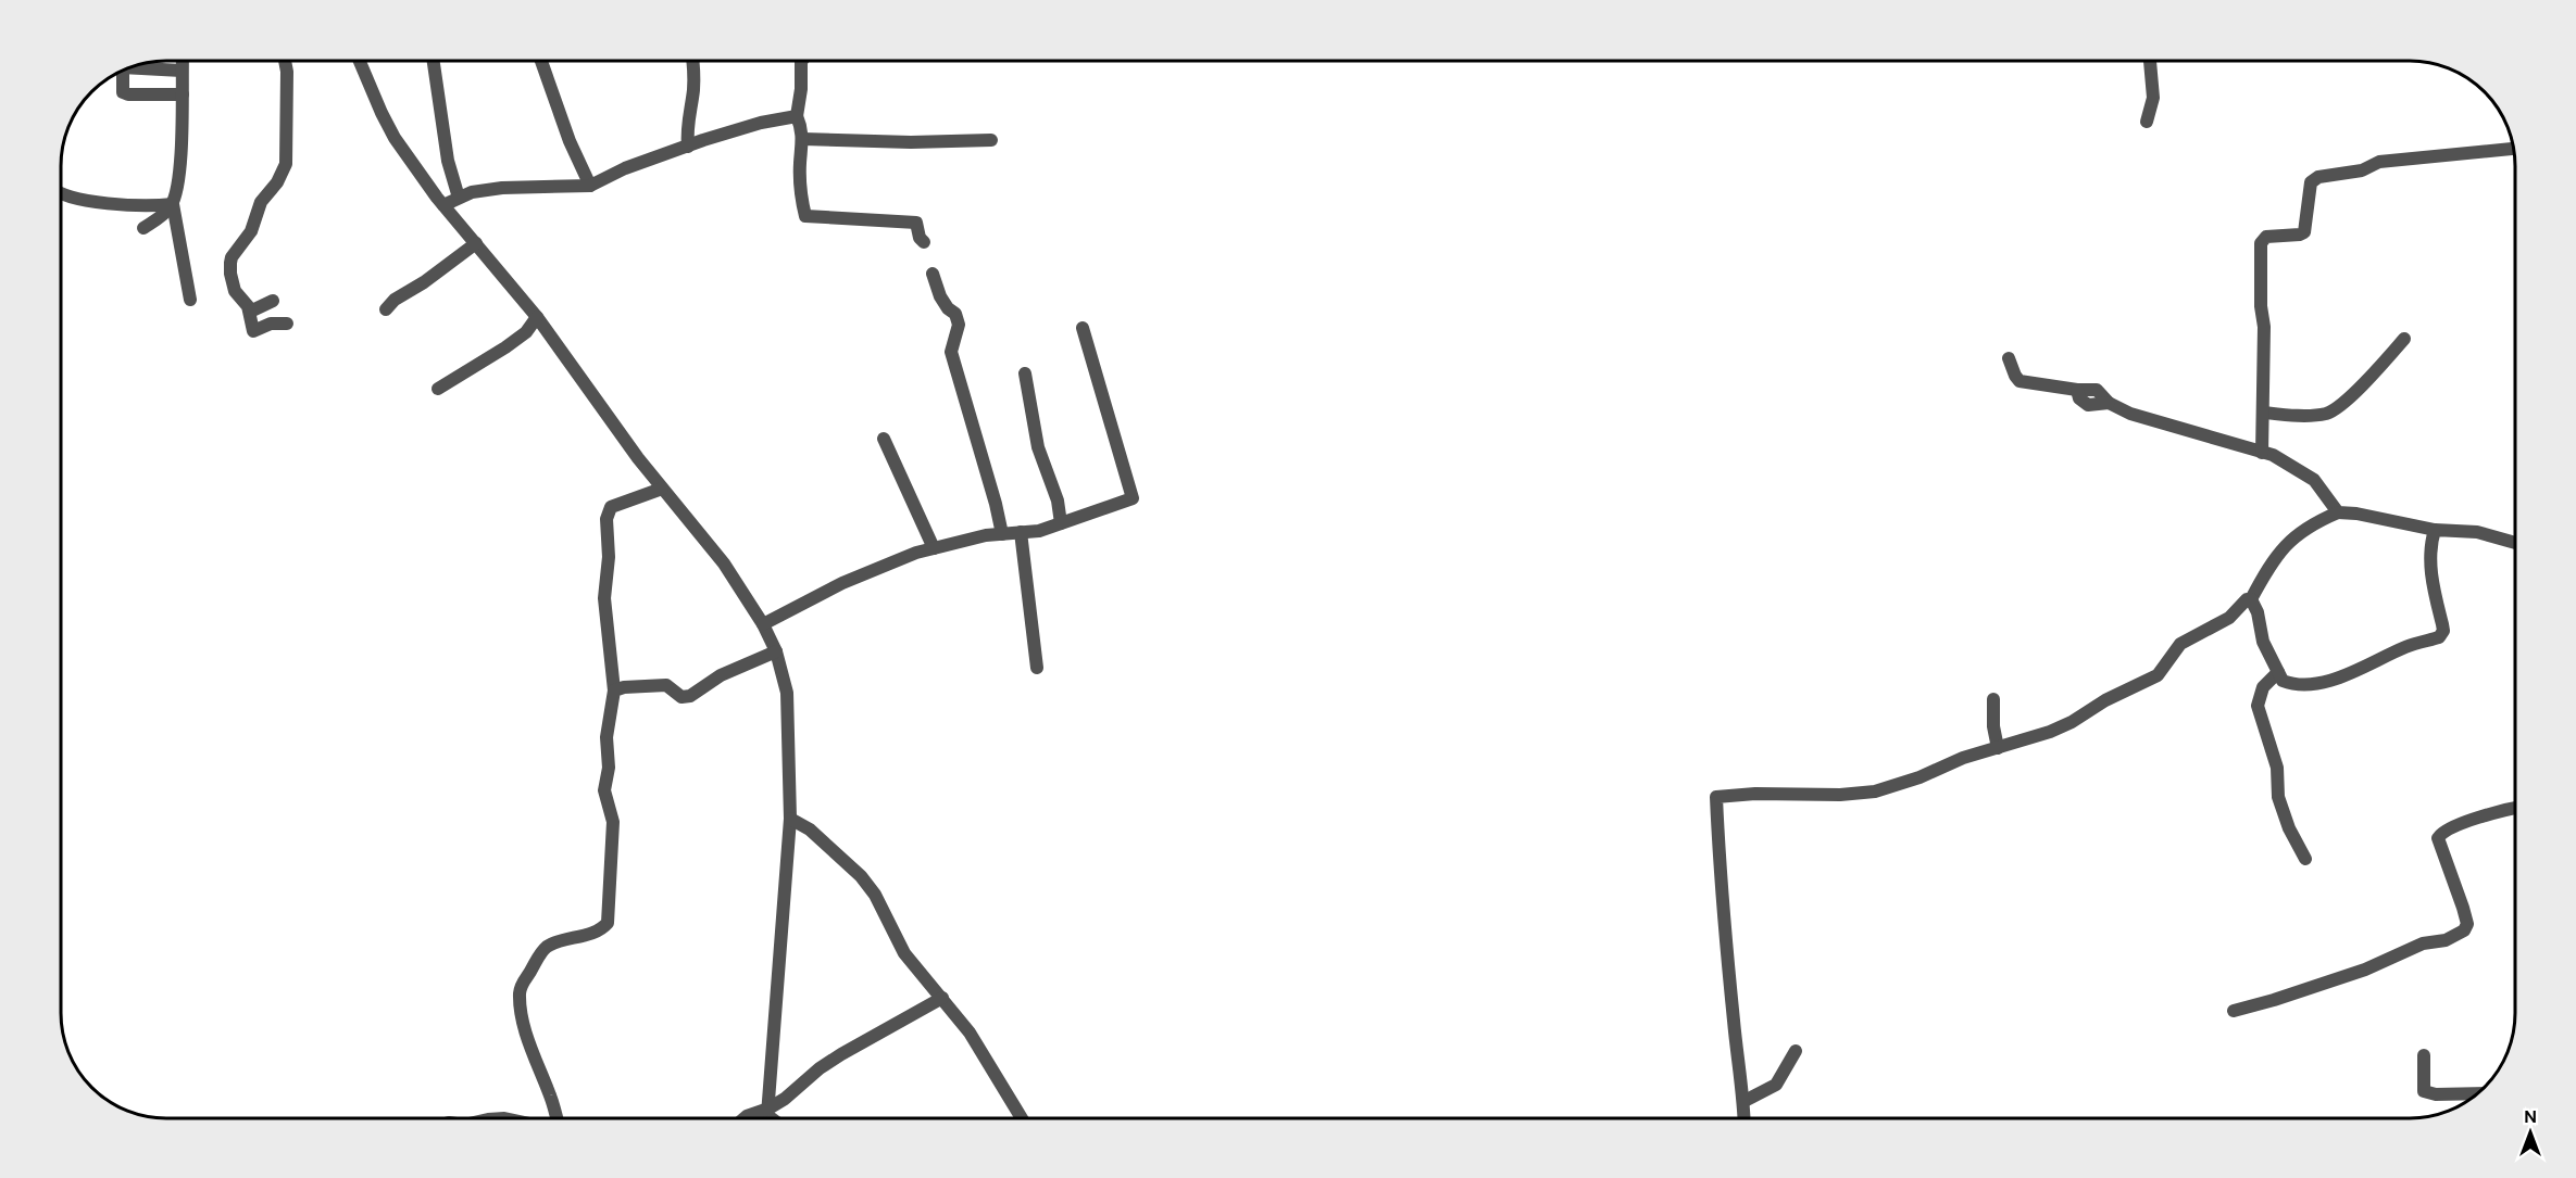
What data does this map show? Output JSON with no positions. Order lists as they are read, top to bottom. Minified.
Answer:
{"north":"top"}
